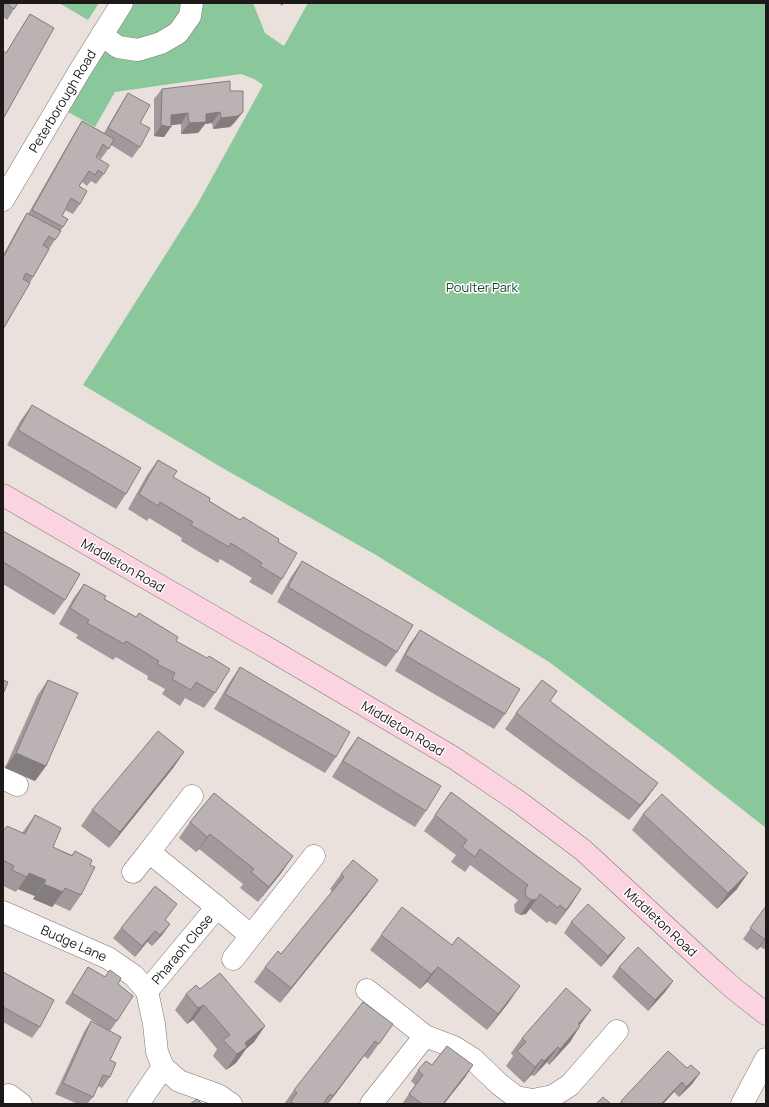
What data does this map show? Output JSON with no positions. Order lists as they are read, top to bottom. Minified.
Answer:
{"streets":{"street":["Peterborough Road","Middleton Road","Budge Lane","Pharaoh Close"]},"crossings":[["Budge Lane","Pharaoh Close"]],"parks":["Poulter Park"]}
